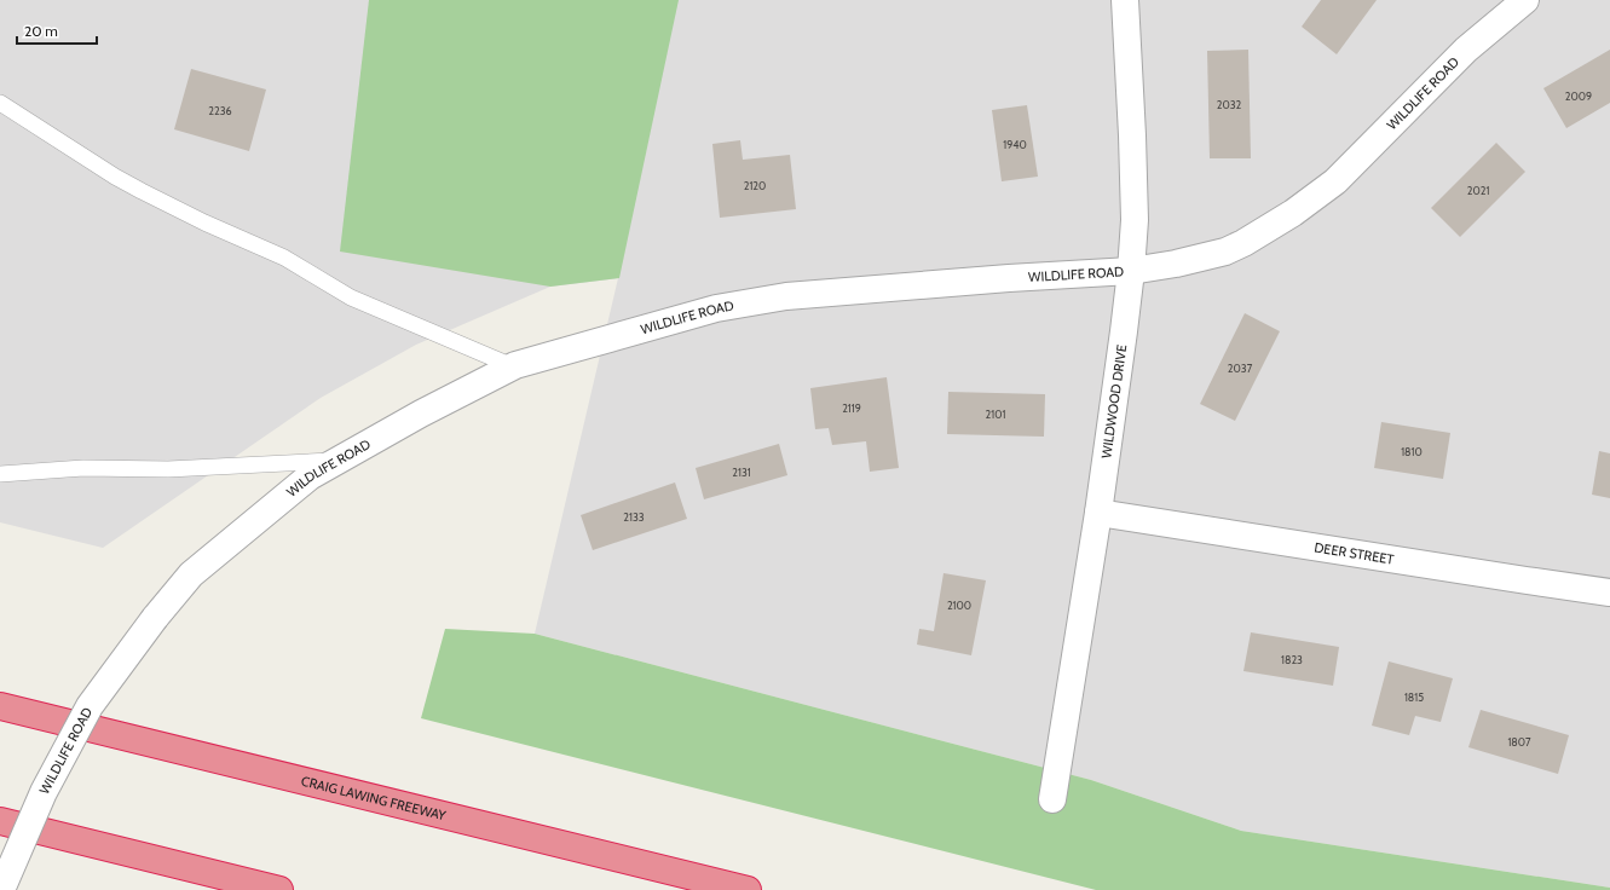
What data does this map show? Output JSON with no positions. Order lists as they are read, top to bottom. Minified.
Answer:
{"streets":{"highway":["CRAIG LAWING FREEWAY"],"street":["WILDLIFE ROAD","WILDWOOD DRIVE","DEER STREET"]},"crossings":[["WILDLIFE ROAD","WILDWOOD DRIVE"],["WILDWOOD DRIVE","DEER STREET"]],"house_numbers":["2009","2032","2236","1940","2120","2021","2037","2119","2101","1810","2131","2133","2100","1823","1815","1807"],"scale_bar":"20 m"}
